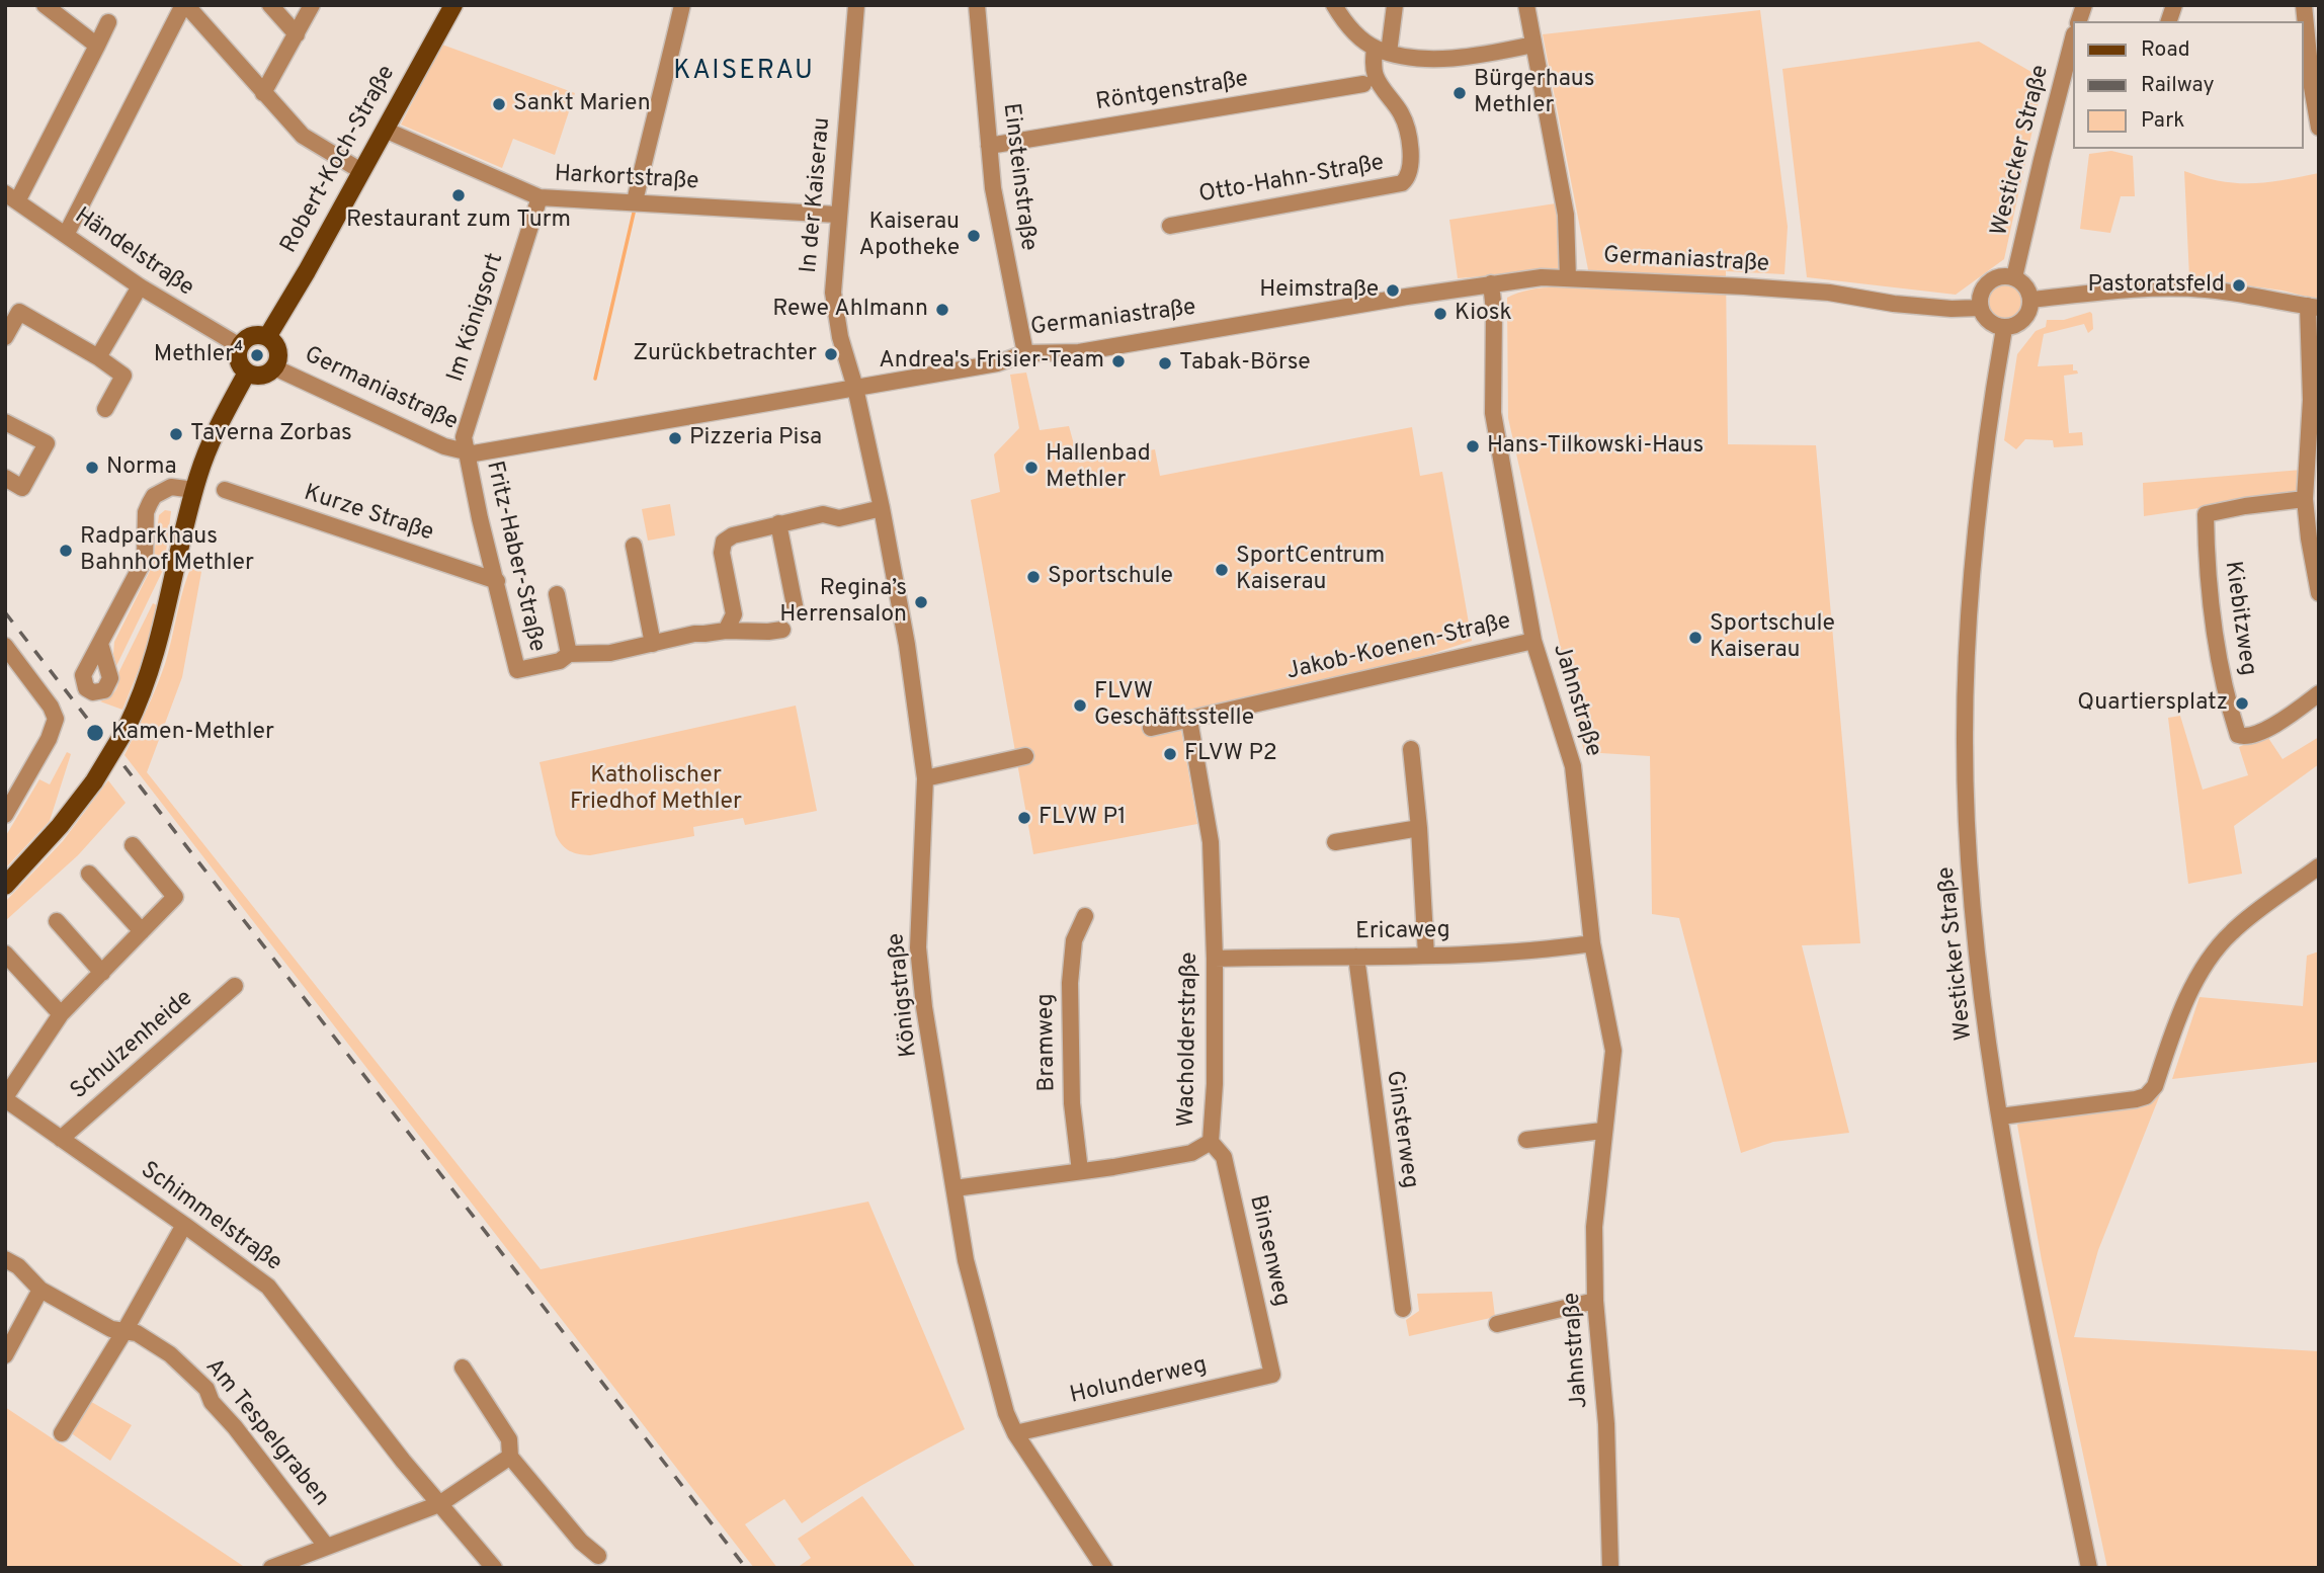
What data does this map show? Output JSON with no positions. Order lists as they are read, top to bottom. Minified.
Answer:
{"streets":{"main road":["Robert-Koch-Straße"],"street":["Röntgenstraße","Westicker Straße","Einsteinstraße","Harkortstraße","Otto-Hahn-Straße","In der Kaiserau","Händelstraße","Germaniastraße","Im Königsort","Kurze Straße","Fritz-Haber-Straße","Kiebitzweg","Jakob-Koenen-Straße","Jahnstraße","Ericaweg","Königstraße","Wacholderstraße","Bramweg","Schulzenheide","Ginsterweg","Schimmelstraße","Binsenweg","Holunderweg","Am Tespelgraben"]},"crossings":[["Röntgenstraße","Einsteinstraße"],["Westicker Straße","Germaniastraße"],["Robert-Koch-Straße","Harkortstraße"],["Robert-Koch-Straße","Händelstraße"],["Robert-Koch-Straße","Germaniastraße"],["Einsteinstraße","Germaniastraße"],["Harkortstraße","In der Kaiserau"],["Harkortstraße","Im Königsort"],["In der Kaiserau","Germaniastraße"],["In der Kaiserau","Königstraße"],["Händelstraße","Germaniastraße"],["Germaniastraße","Im Königsort"],["Germaniastraße","Fritz-Haber-Straße"],["Germaniastraße","Jahnstraße"],["Germaniastraße","Königstraße"],["Im Königsort","Fritz-Haber-Straße"],["Kurze Straße","Fritz-Haber-Straße"],["Jakob-Koenen-Straße","Jahnstraße"],["Jakob-Koenen-Straße","Wacholderstraße"],["Jahnstraße","Ericaweg"],["Ericaweg","Wacholderstraße"],["Ericaweg","Ginsterweg"],["Königstraße","Wacholderstraße"],["Königstraße","Holunderweg"],["Wacholderstraße","Bramweg"],["Wacholderstraße","Binsenweg"],["Schulzenheide","Schimmelstraße"],["Binsenweg","Holunderweg"]],"districts":["KAISERAU"],"parks":["Katholischer Friedhof Methler"],"places":["Bürgerhaus Methler","Sankt Marien","Restaurant zum Turm","Kaiserau Apotheke","Pastoratsfeld","Heimstraße","Rewe Ahlmann","Kiosk","Zurückbetrachter","Methler⁴","Andrea's Frisier-Team","Tabak-Börse","Taverna Zorbas","Pizzeria Pisa","Hans-Tilkowski-Haus","Norma","Hallenbad Methler","Radparkhaus Bahnhof Methler","SportCentrum Kaiserau","Sportschule","Regina’s Herrensalon","Sportschule Kaiserau","Quartiersplatz","FLVW Geschäftsstelle","Kamen-Methler","FLVW P2","FLVW P1"],"legend":["Road","Railway","Park"]}
